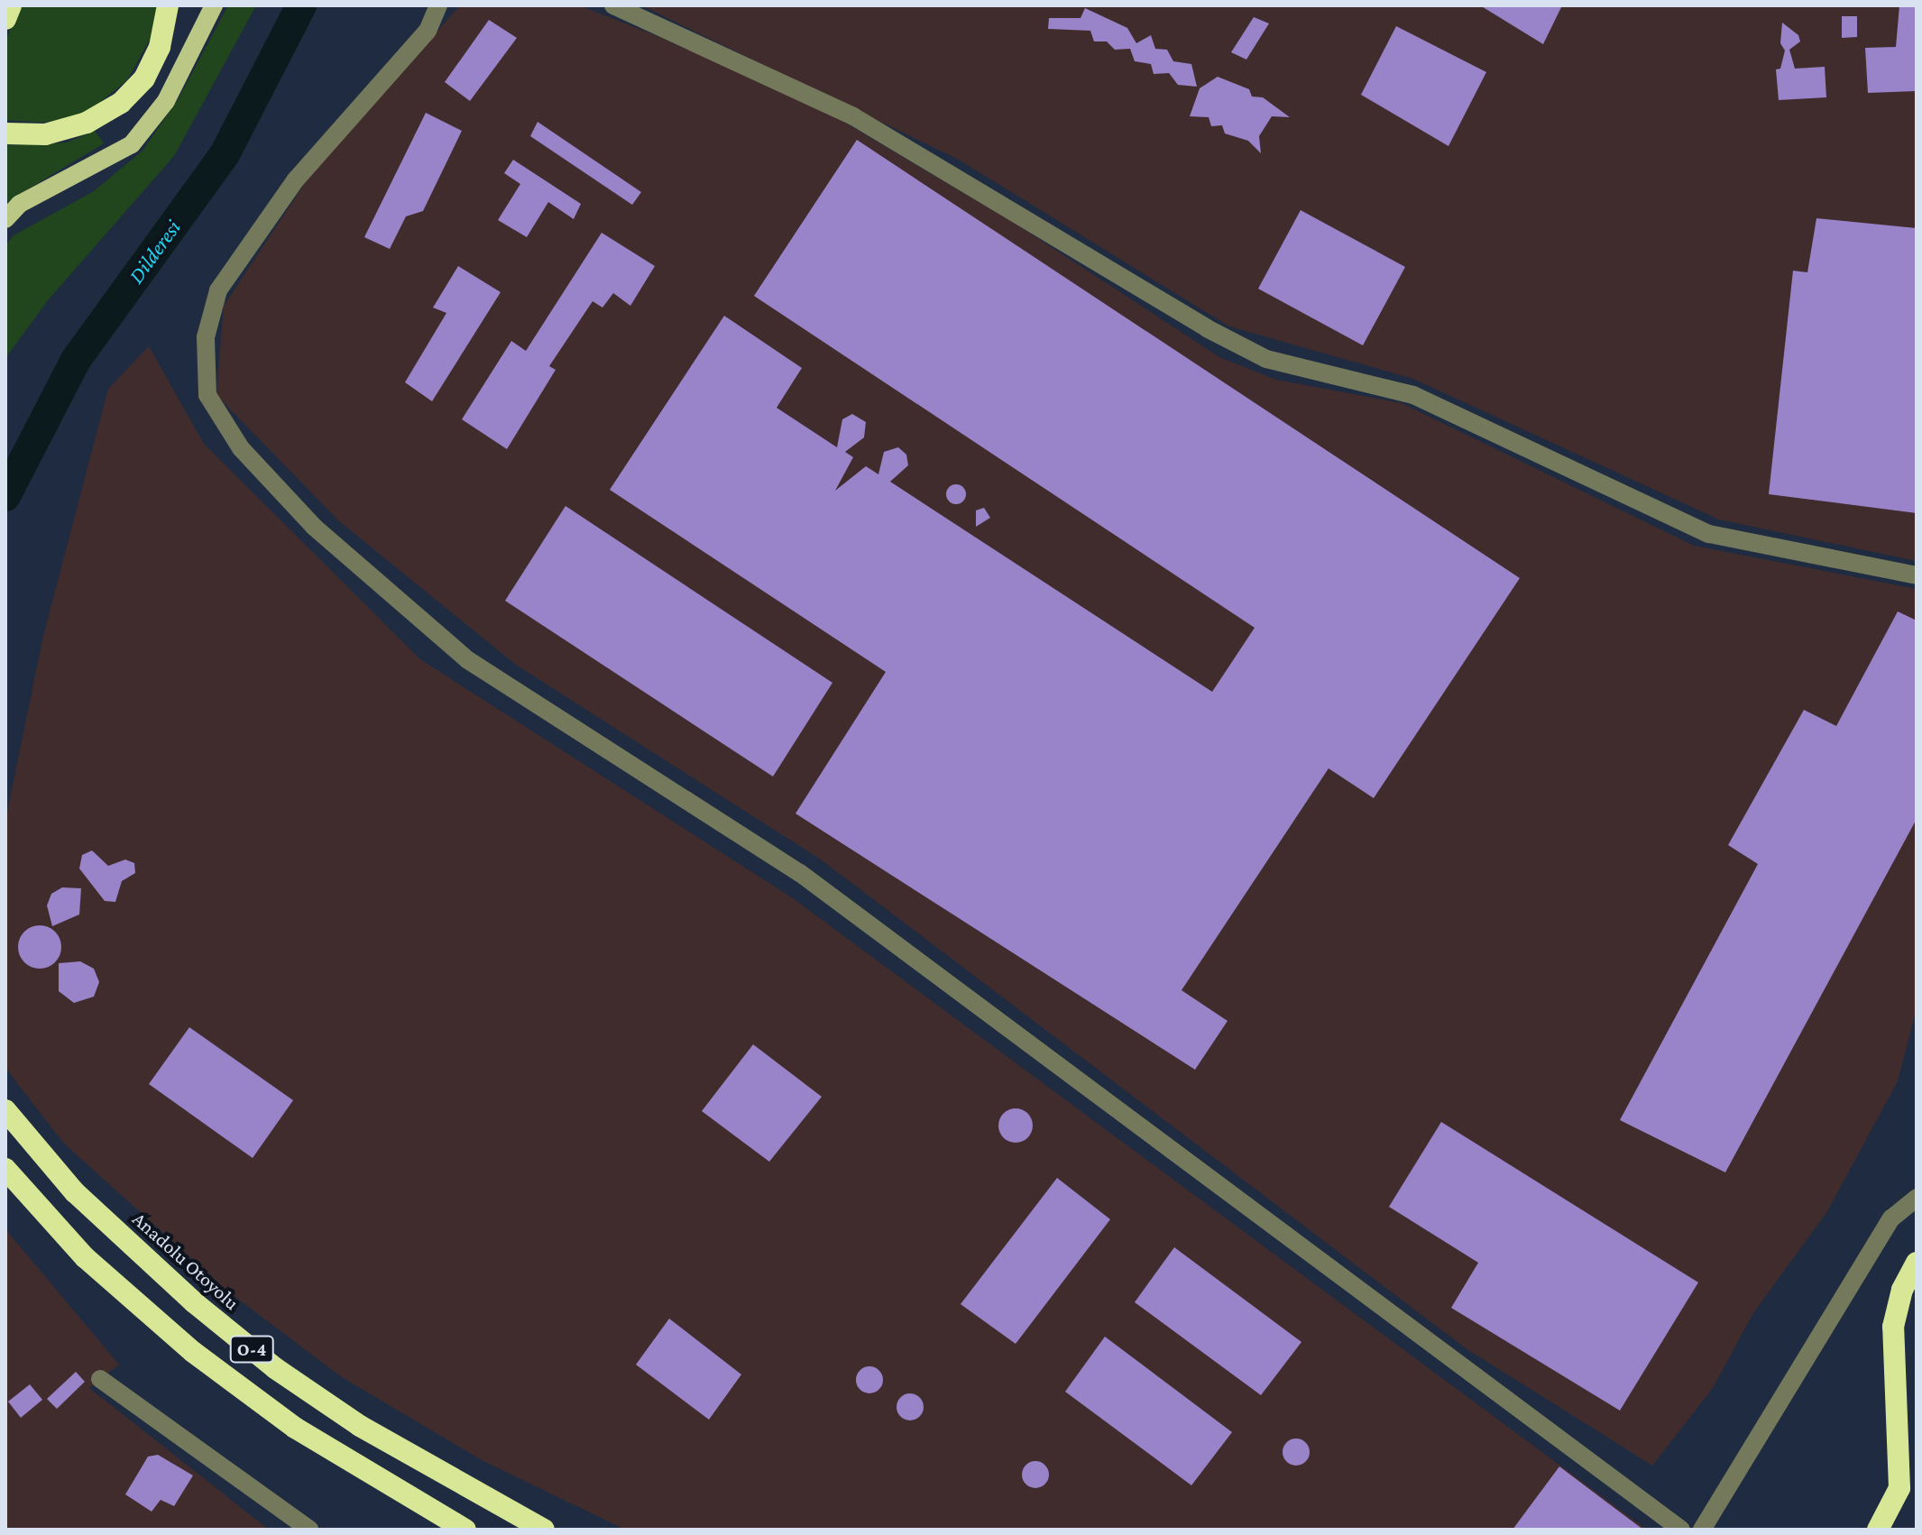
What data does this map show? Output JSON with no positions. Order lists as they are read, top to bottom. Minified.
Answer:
{"streets":{"highway":["Anadolu Otoyolu","O-4"]},"water":["Dilderesi"]}
